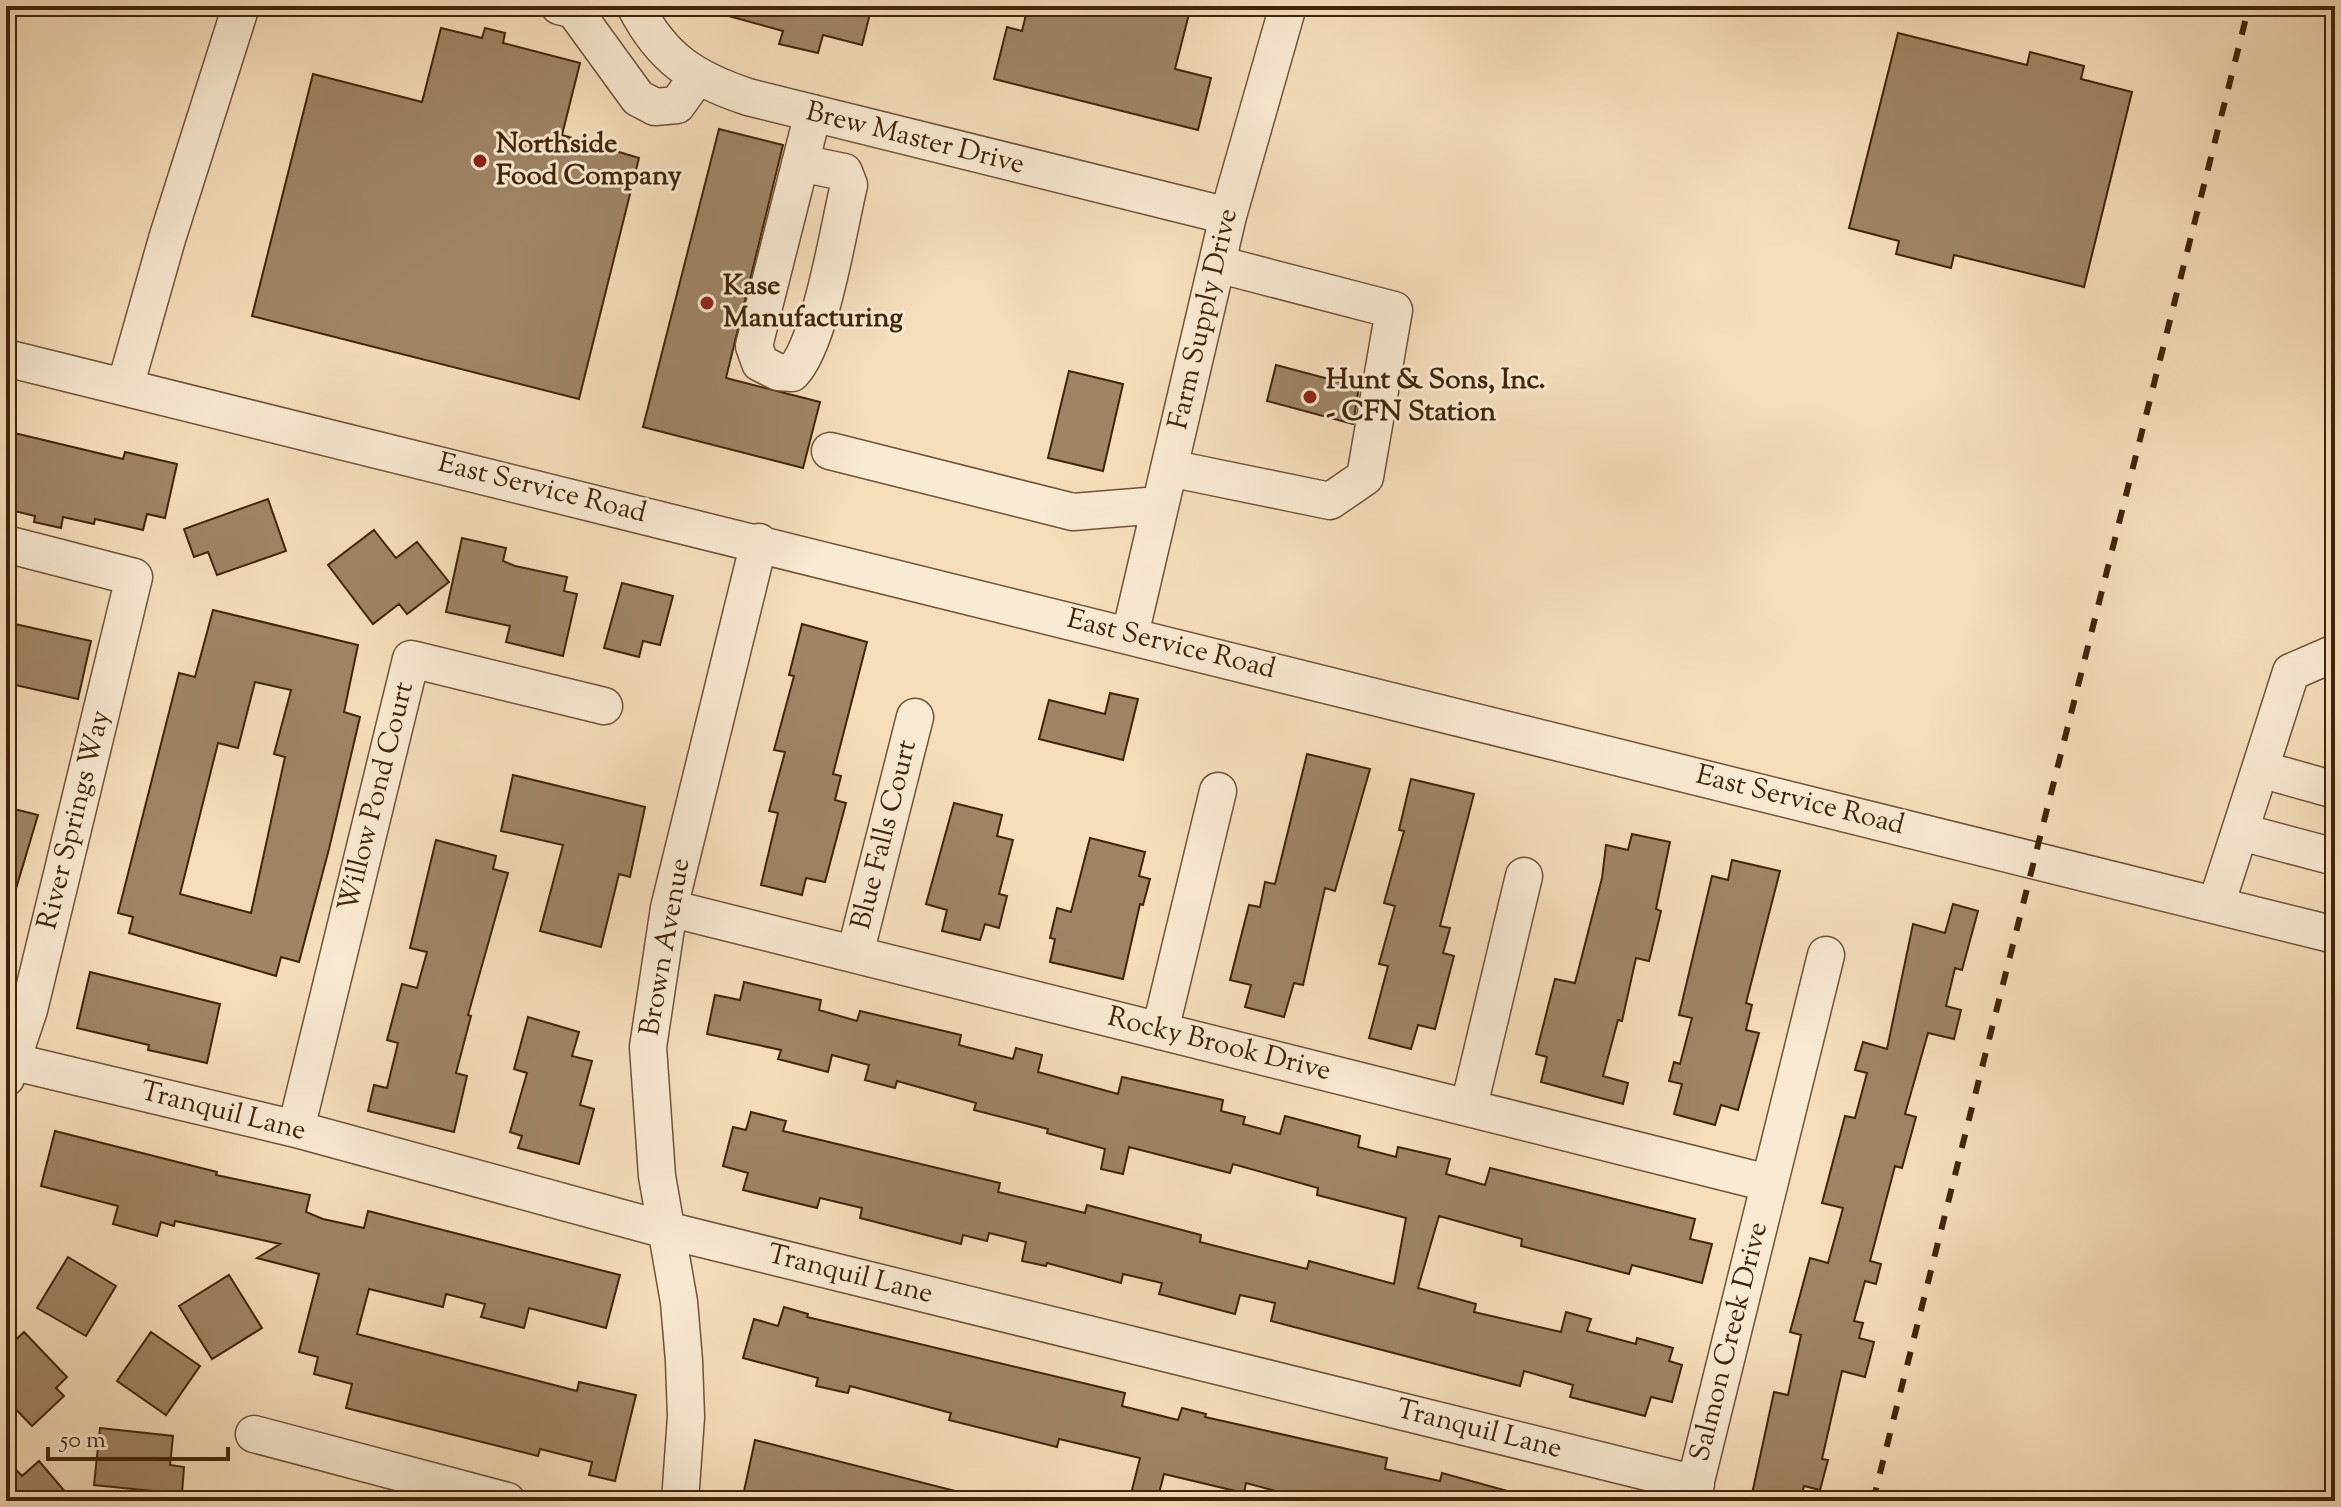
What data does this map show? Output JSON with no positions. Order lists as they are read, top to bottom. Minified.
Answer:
{"streets":{"street":["Brew Master Drive","Farm Supply Drive","East Service Road","Willow Pond Court","River Springs Way","Blue Falls Court","Brown Avenue","Rocky Brook Drive","Tranquil Lane","Salmon Creek Drive"]},"crossings":[["Brew Master Drive","Farm Supply Drive"],["Farm Supply Drive","East Service Road"],["East Service Road","Brown Avenue"],["Willow Pond Court","Tranquil Lane"],["River Springs Way","Tranquil Lane"],["Blue Falls Court","Rocky Brook Drive"],["Brown Avenue","Rocky Brook Drive"],["Brown Avenue","Tranquil Lane"],["Rocky Brook Drive","Salmon Creek Drive"],["Tranquil Lane","Salmon Creek Drive"]],"places":["Northside Food Company","Kase Manufacturing","Hunt & Sons, Inc. - CFN Station"],"scale_bar":"50 m"}
